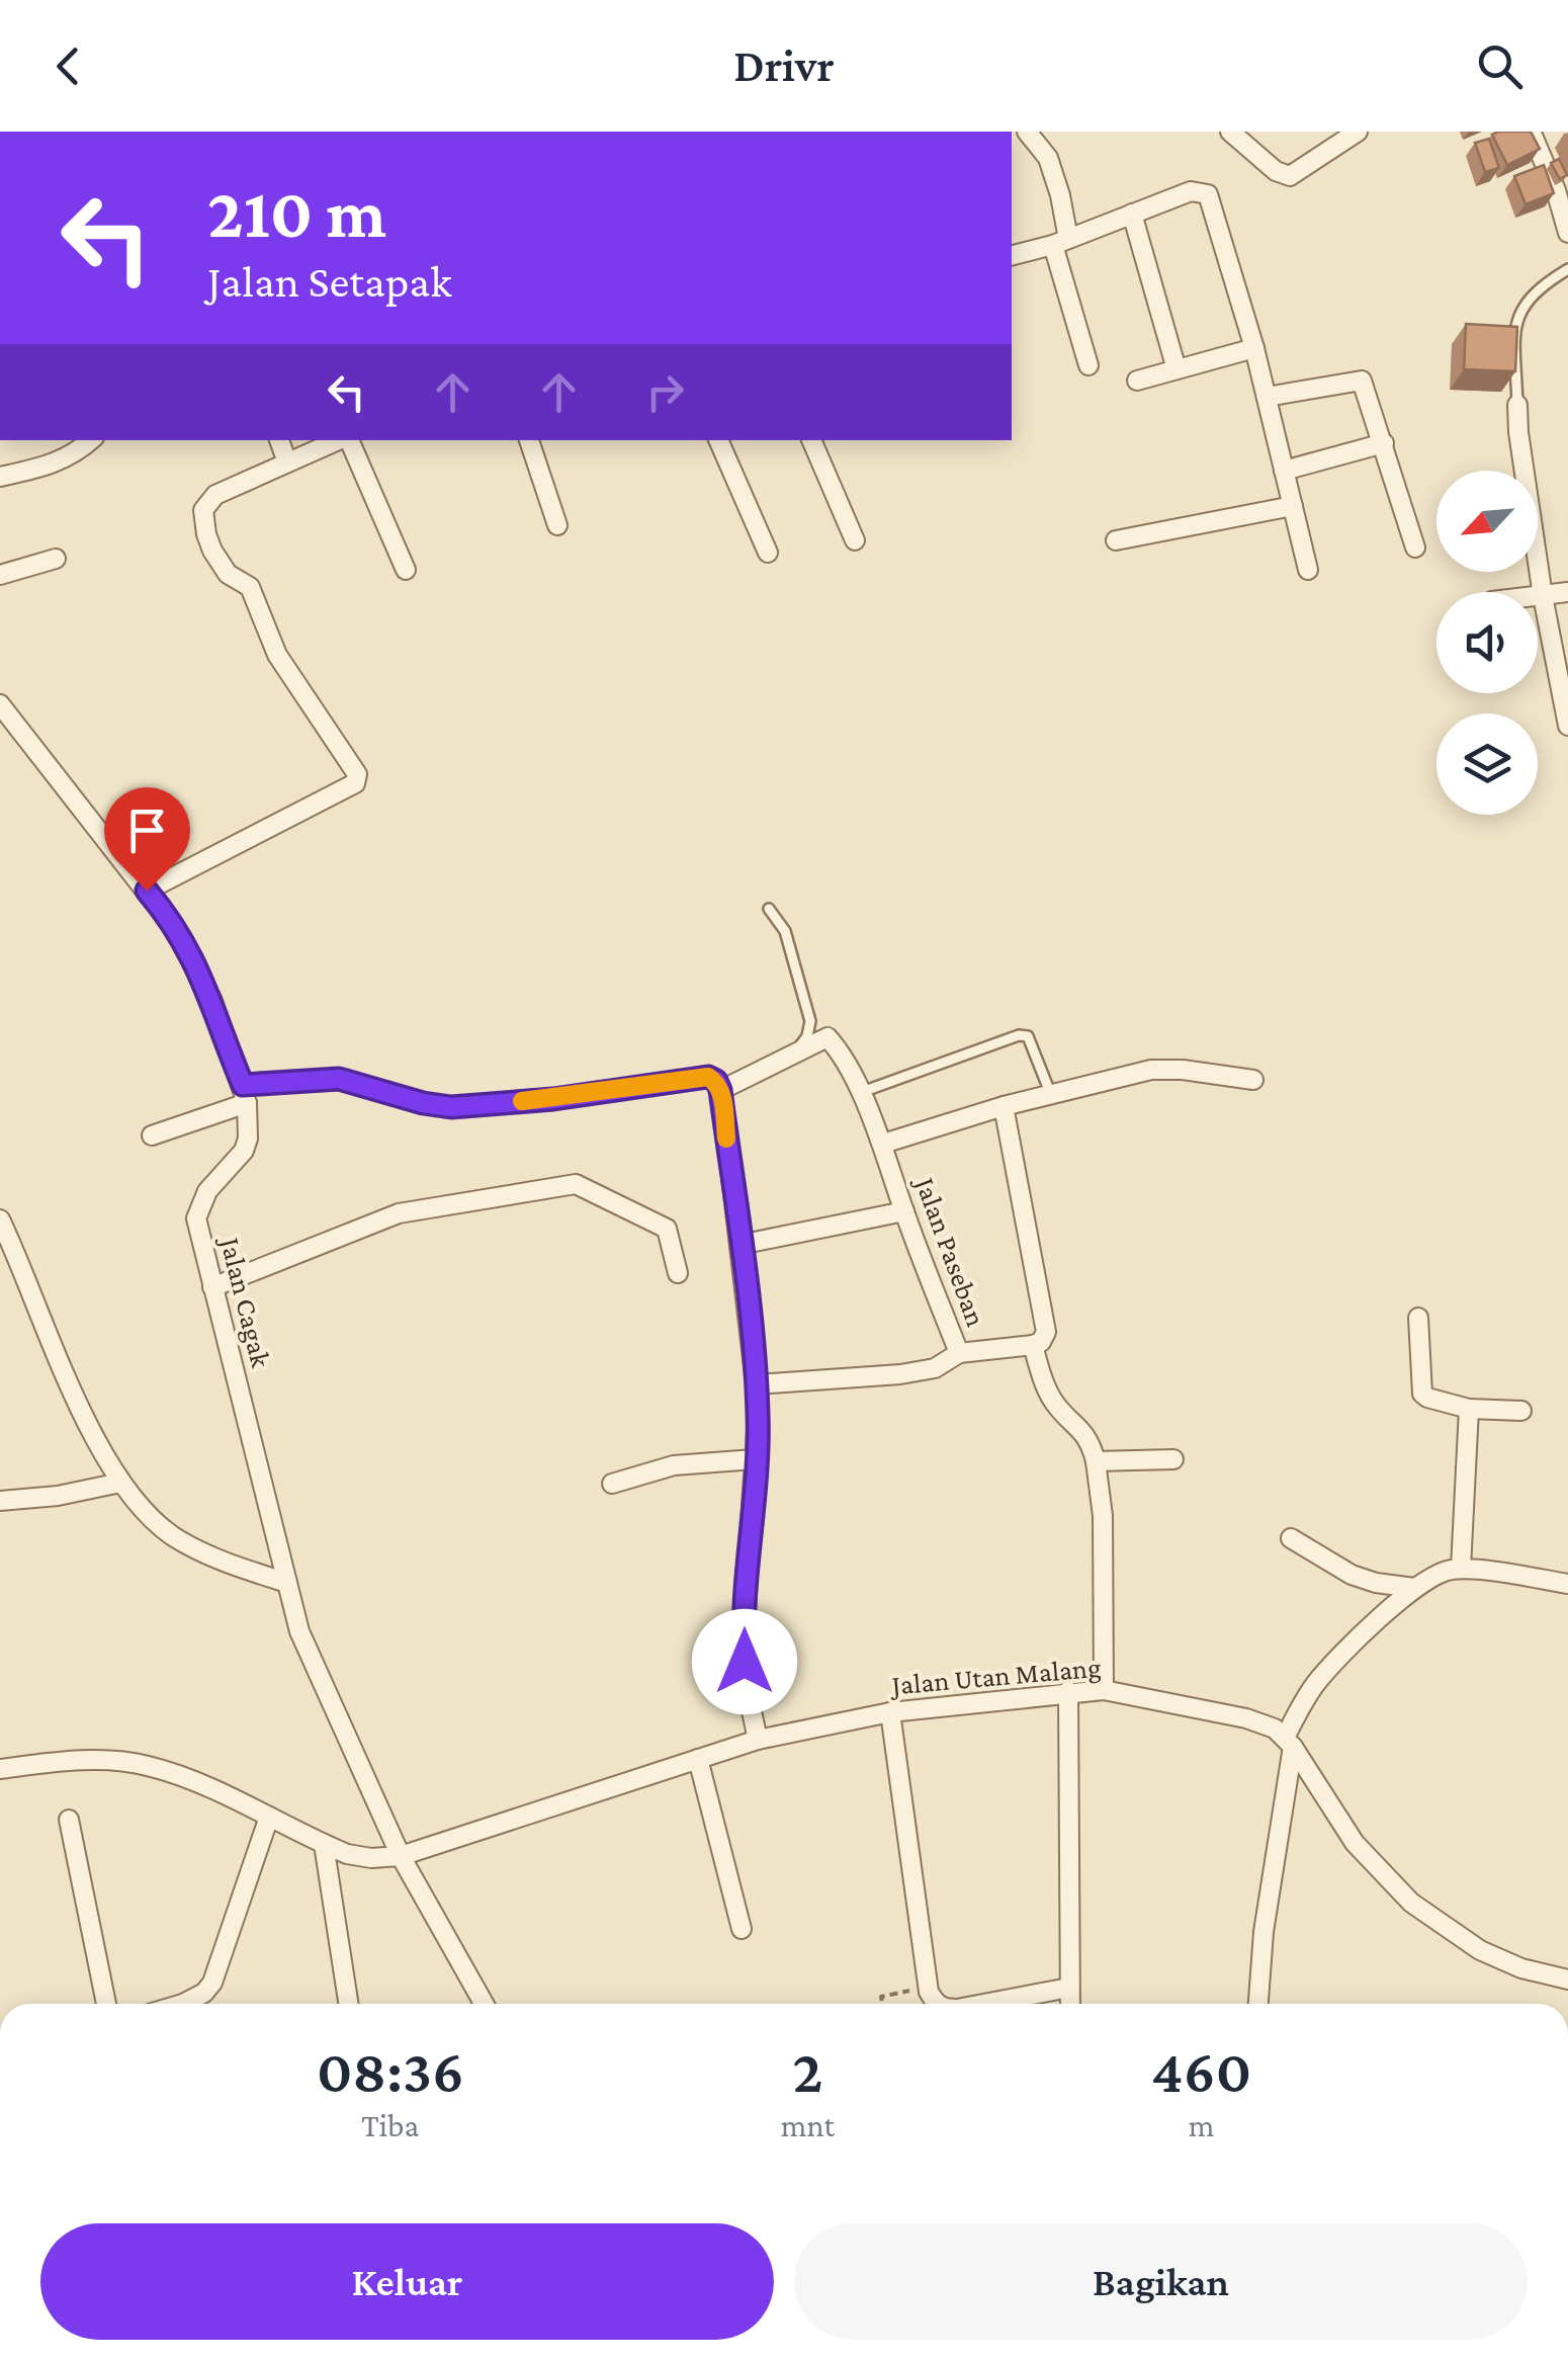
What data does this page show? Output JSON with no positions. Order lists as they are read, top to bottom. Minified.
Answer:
{"streets":{"street":["Jalan Paseban","Jalan Cagak","Jalan Utan Malang"]},"crossings":[["Jalan Cagak","Jalan Utan Malang"]],"north":"bottom left","page":{"header":"Drivr","turn":["210 m","Jalan Setapak"],"eta":["08:36","Tiba","2","mnt","460","m"],"buttons":["Keluar","Bagikan"]}}
